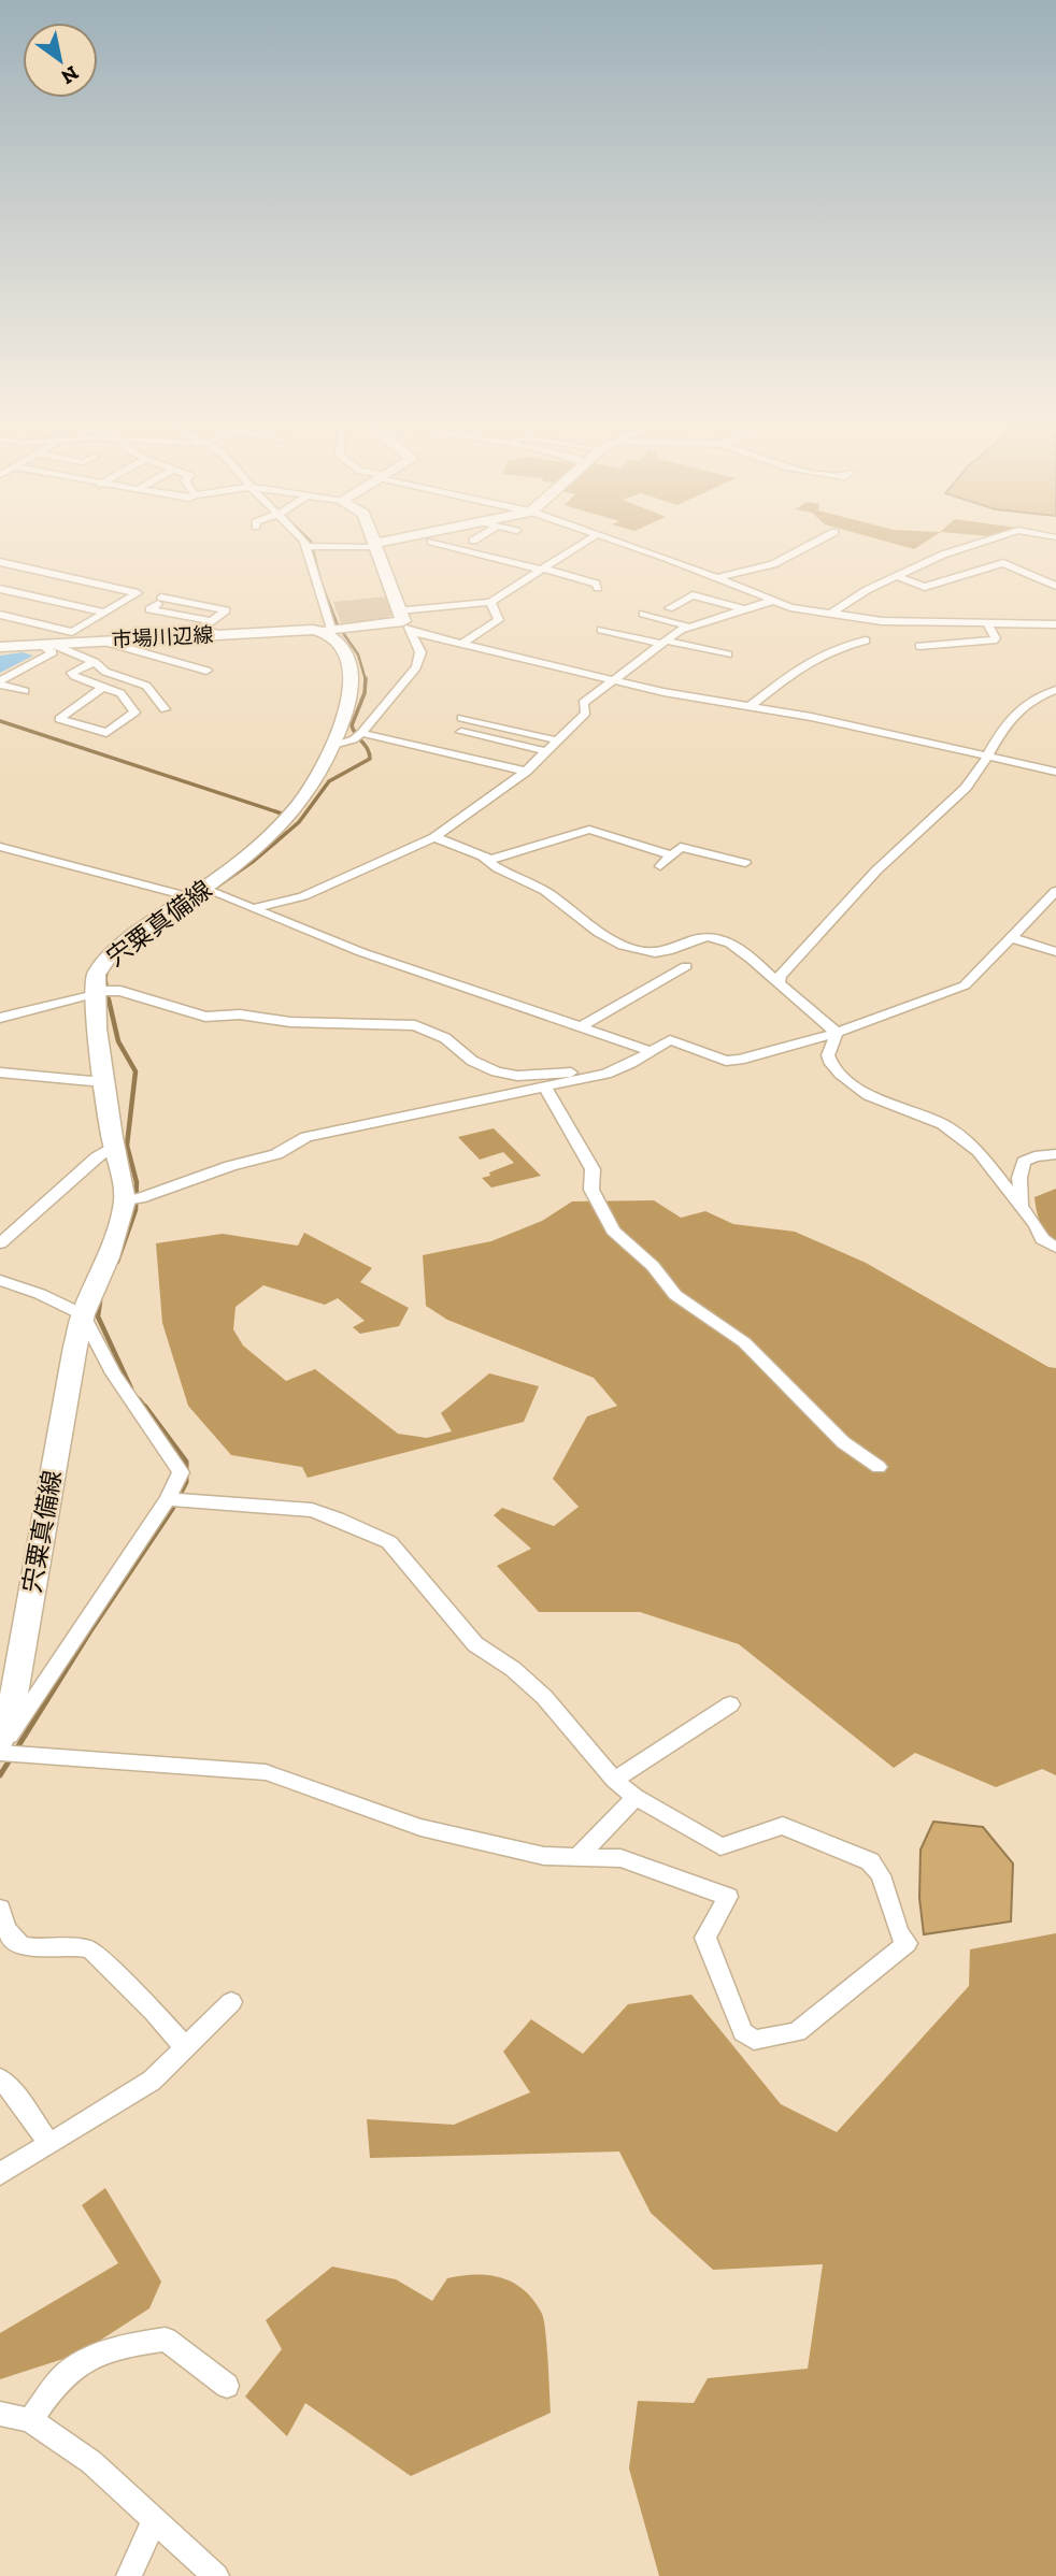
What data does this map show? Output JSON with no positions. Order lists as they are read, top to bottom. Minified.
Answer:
{"streets":{"main road":["市場川辺線","宍粟真備線"]},"crossings":[["市場川辺線","宍粟真備線"]],"north":"bottom right"}
